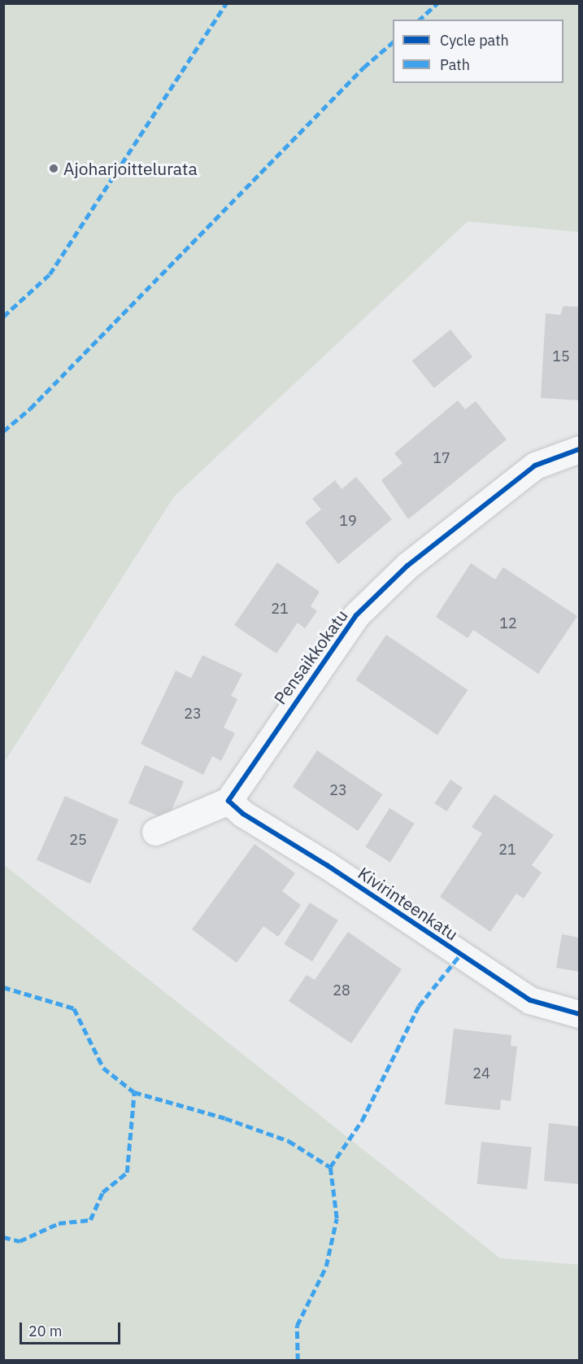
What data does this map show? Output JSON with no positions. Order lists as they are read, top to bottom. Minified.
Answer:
{"streets":{"street":["Pensaikkokatu","Kivirinteenkatu"]},"crossings":[["Pensaikkokatu","Kivirinteenkatu"]],"places":["Ajoharjoittelurata"],"house_numbers":["15","17","19","21","12","23","23","25","21","28","24"],"legend":["Cycle path","Path"],"scale_bar":"20 m"}
